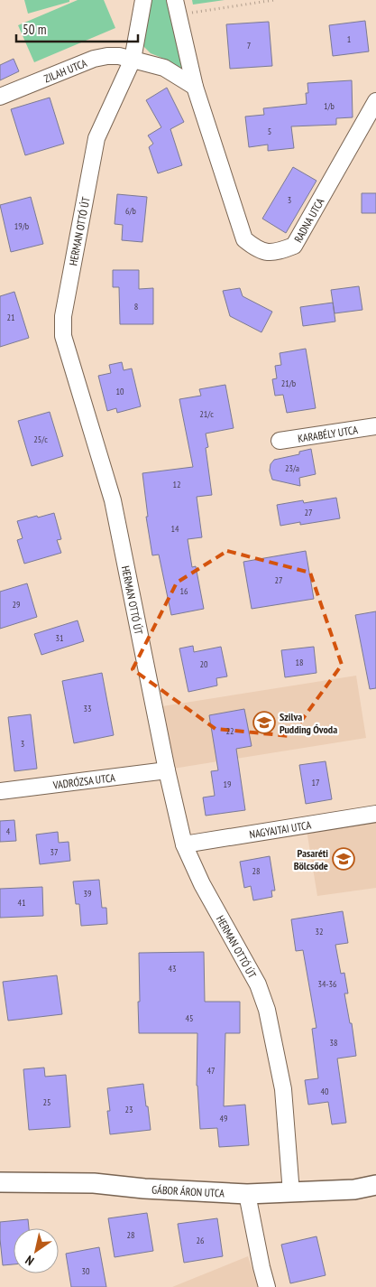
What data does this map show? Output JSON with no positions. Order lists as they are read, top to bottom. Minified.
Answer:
{"streets":{"street":["ZILAH UTCA","RADNA UTCA","HERMAN OTTÓ ÚT","KARABÉLY UTCA","VADRÓZSA UTCA","NAGYAJTAI UTCA","GÁBOR ÁRON UTCA"]},"crossings":[["ZILAH UTCA","HERMAN OTTÓ ÚT"],["HERMAN OTTÓ ÚT","VADRÓZSA UTCA"],["HERMAN OTTÓ ÚT","NAGYAJTAI UTCA"],["HERMAN OTTÓ ÚT","GÁBOR ÁRON UTCA"]],"places":{"school or university":["Szilva Pudding Óvoda","Pasaréti Bölcsőde"]},"house_numbers":["1","7","1/b","5","3","6/b","19/b","8","21","21/b","10","21/c","25/c","23/a","12","27","14","27","16","29","31","18","20","33","22","3","17","19","4","37","28","39","41","32","43","34-36","45","38","47","40","25","23","49","28","26","30"],"scale_bar":"50 m","north":"bottom left"}
